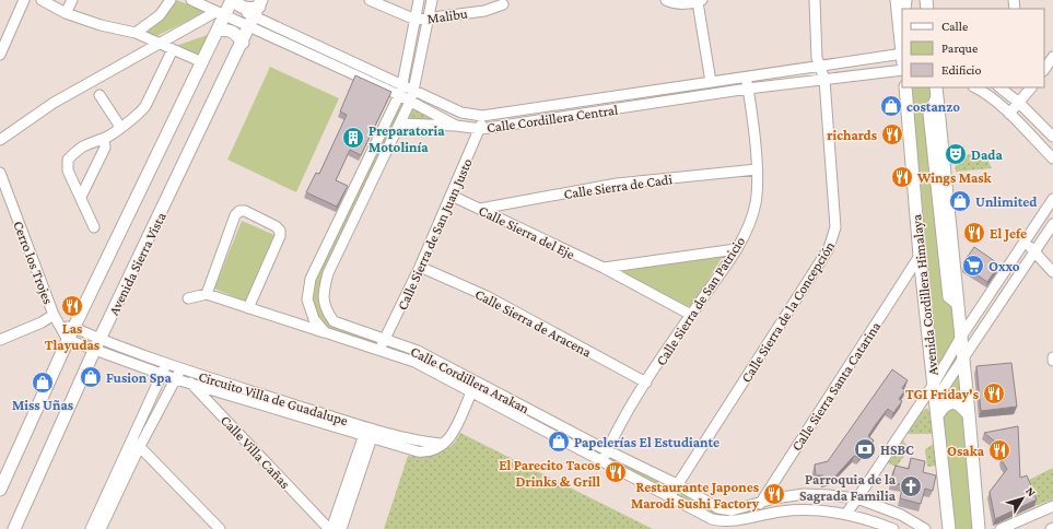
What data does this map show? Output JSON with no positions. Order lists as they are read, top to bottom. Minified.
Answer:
{"streets":{"main road":["Avenida Sierra Vista","Avenida Cordillera Himalaya"],"street":["Malibu","Calle Cordillera Central","Calle Sierra de Cadi","Calle Sierra del Eje","Calle Sierra de San Juan Justo","Cerro los Trojes","Calle Sierra de San Patricio","Calle Sierra de la Concepción","Calle Sierra de Aracena","Calle Cordillera Arakan","Calle Sierra Santa Catarina","Circuito Villa de Guadalupe","Calle Villa Cañas"]},"crossings":[["Calle Cordillera Central","Calle Sierra de San Juan Justo"],["Calle Cordillera Central","Avenida Sierra Vista"],["Calle Cordillera Central","Calle Sierra de San Patricio"],["Calle Cordillera Central","Calle Sierra de la Concepción"],["Calle Sierra de Cadi","Calle Sierra del Eje"],["Calle Sierra de Cadi","Calle Sierra de San Patricio"],["Calle Sierra del Eje","Calle Sierra de San Juan Justo"],["Calle Sierra del Eje","Calle Sierra de San Patricio"],["Calle Sierra de San Juan Justo","Calle Sierra de Aracena"],["Calle Sierra de San Juan Justo","Calle Cordillera Arakan"],["Cerro los Trojes","Avenida Sierra Vista"],["Cerro los Trojes","Circuito Villa de Guadalupe"],["Avenida Sierra Vista","Circuito Villa de Guadalupe"],["Avenida Cordillera Himalaya","Calle Sierra Santa Catarina"],["Calle Sierra de San Patricio","Calle Sierra de Aracena"],["Calle Sierra de San Patricio","Calle Cordillera Arakan"],["Calle Sierra de la Concepción","Calle Cordillera Arakan"],["Calle Cordillera Arakan","Calle Sierra Santa Catarina"],["Calle Cordillera Arakan","Circuito Villa de Guadalupe"],["Circuito Villa de Guadalupe","Calle Villa Cañas"]],"places":{"shop":["costanzo","Unlimited","Fusion Spa","Miss Uñas","Papelerías El Estudiante"],"restaurant":["richards","Wings Mask","El Jefe","Las Tlayudas","TGI Friday's","Osaka","El Parecito Tacos Drinks & Grill","Restaurante Japones Marodi Sushi Factory"],"building":["Preparatoria Motolinía"],"theatre":["Dada"],"supermarket":["Oxxo"],"bank":["HSBC"],"church":["Parroquia de la Sagrada Familia"]},"legend":["Calle","Parque","Edificio"],"north":"top right"}
